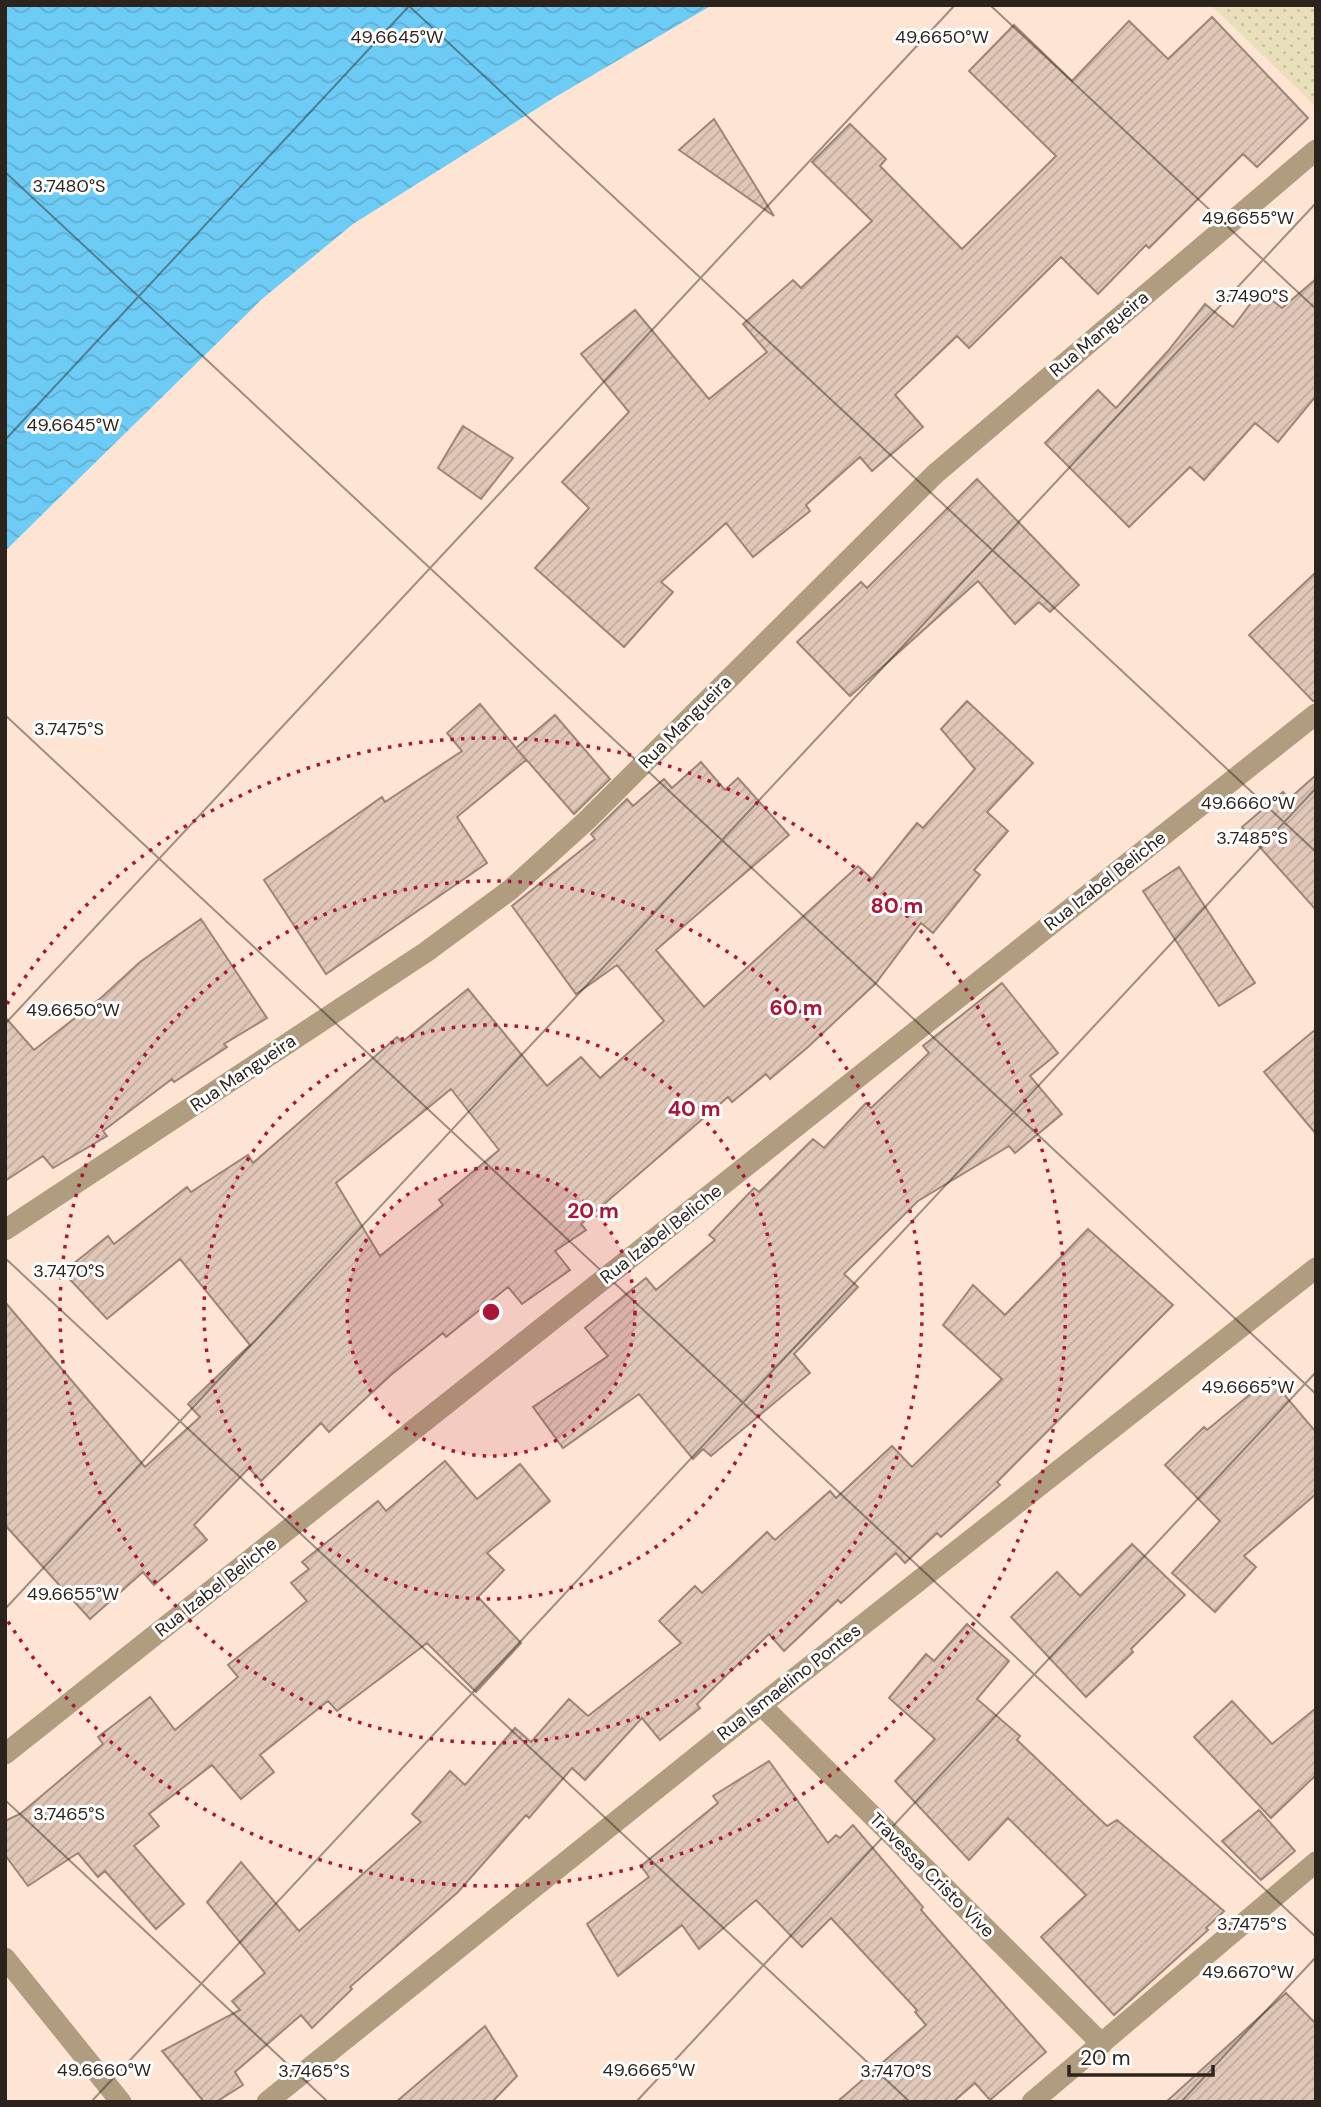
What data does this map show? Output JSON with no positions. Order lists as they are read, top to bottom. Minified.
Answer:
{"streets":{"street":["Rua Mangueira","Rua Izabel Beliche","Rua Ismaelino Pontes","Travessa Cristo Vive"]},"crossings":[["Rua Ismaelino Pontes","Travessa Cristo Vive"]],"scale_bar":"20 m","coordinates":["49.6650°W","49.6645°W","3.7480°S","49.6655°W","3.7490°S","3.7475°S","49.6660°W","3.7485°S","3.7470°S","49.6665°W","3.7465°S","49.6670°W"],"rings":["80 m","60 m","40 m","20 m"]}
